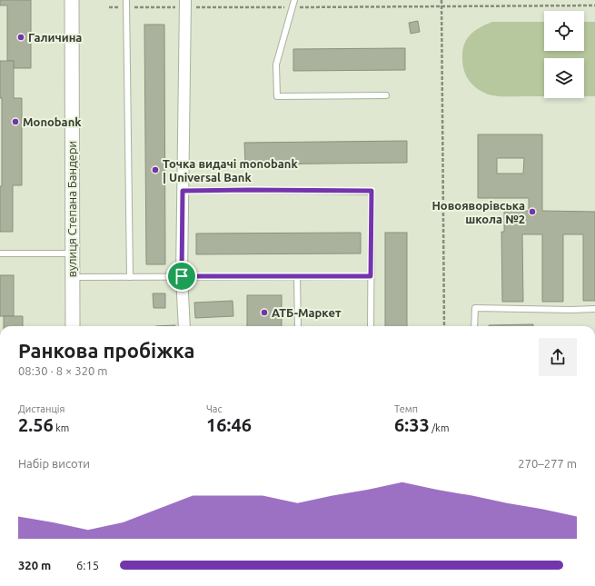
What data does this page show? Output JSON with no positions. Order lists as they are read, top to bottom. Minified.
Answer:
{"streets":{"street":["вулиця Степана Бандери"]},"places":["Галичина","Monobank","Точка видачі monobank | Universal Bank","Новояворівська школа №2","АТБ-Маркет"],"page":{"heading":["Ранкова пробіжка","08:30 · 8 × 320 m"],"stats":[["Дистанція","2.56 km"],["Час","16:46"],["Темп","6:33 /km"]],"chart":["Набір висоти","270–277 m"],"list":[{"name":"320 m","note":"6:15"}]}}
